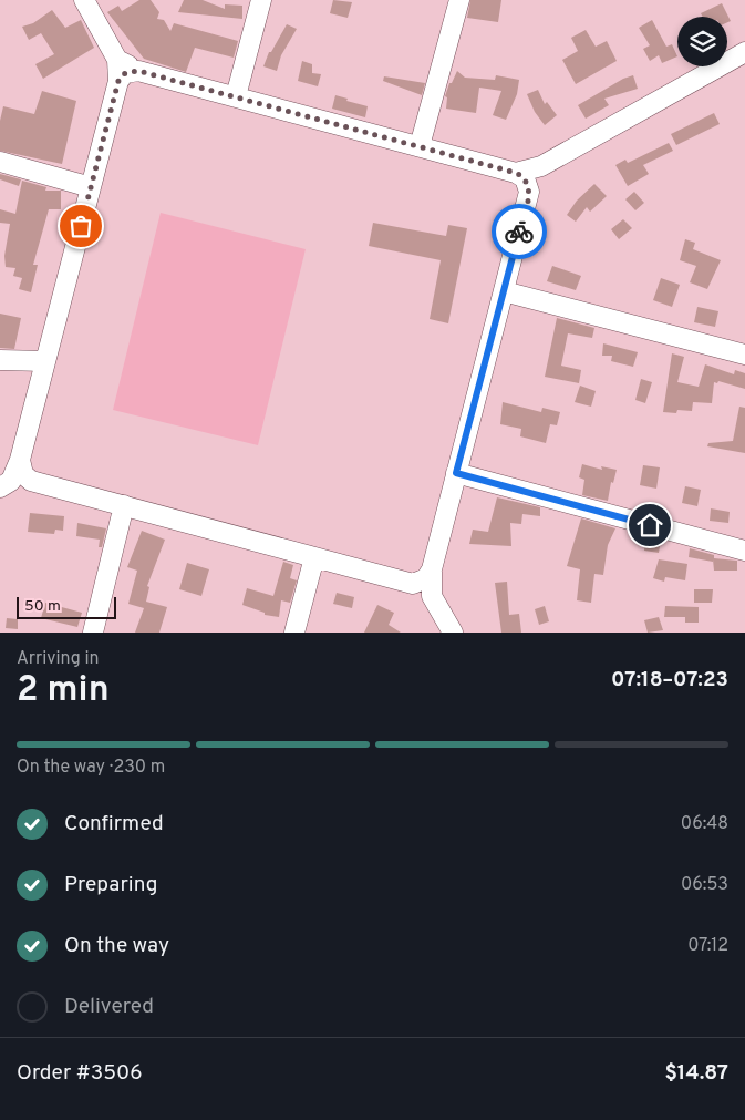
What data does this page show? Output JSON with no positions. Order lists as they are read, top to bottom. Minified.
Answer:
{"scale_bar":"50 m","page":{"scale":"50 m","heading":["2 min","Arriving in","07:18–07:23"],"panel":["Order #3506","$14.87"],"bar":"On the way · 230 m","list":[["Confirmed","06:48"],["Preparing","06:53"],["On the way","07:12"],"Delivered"]}}
